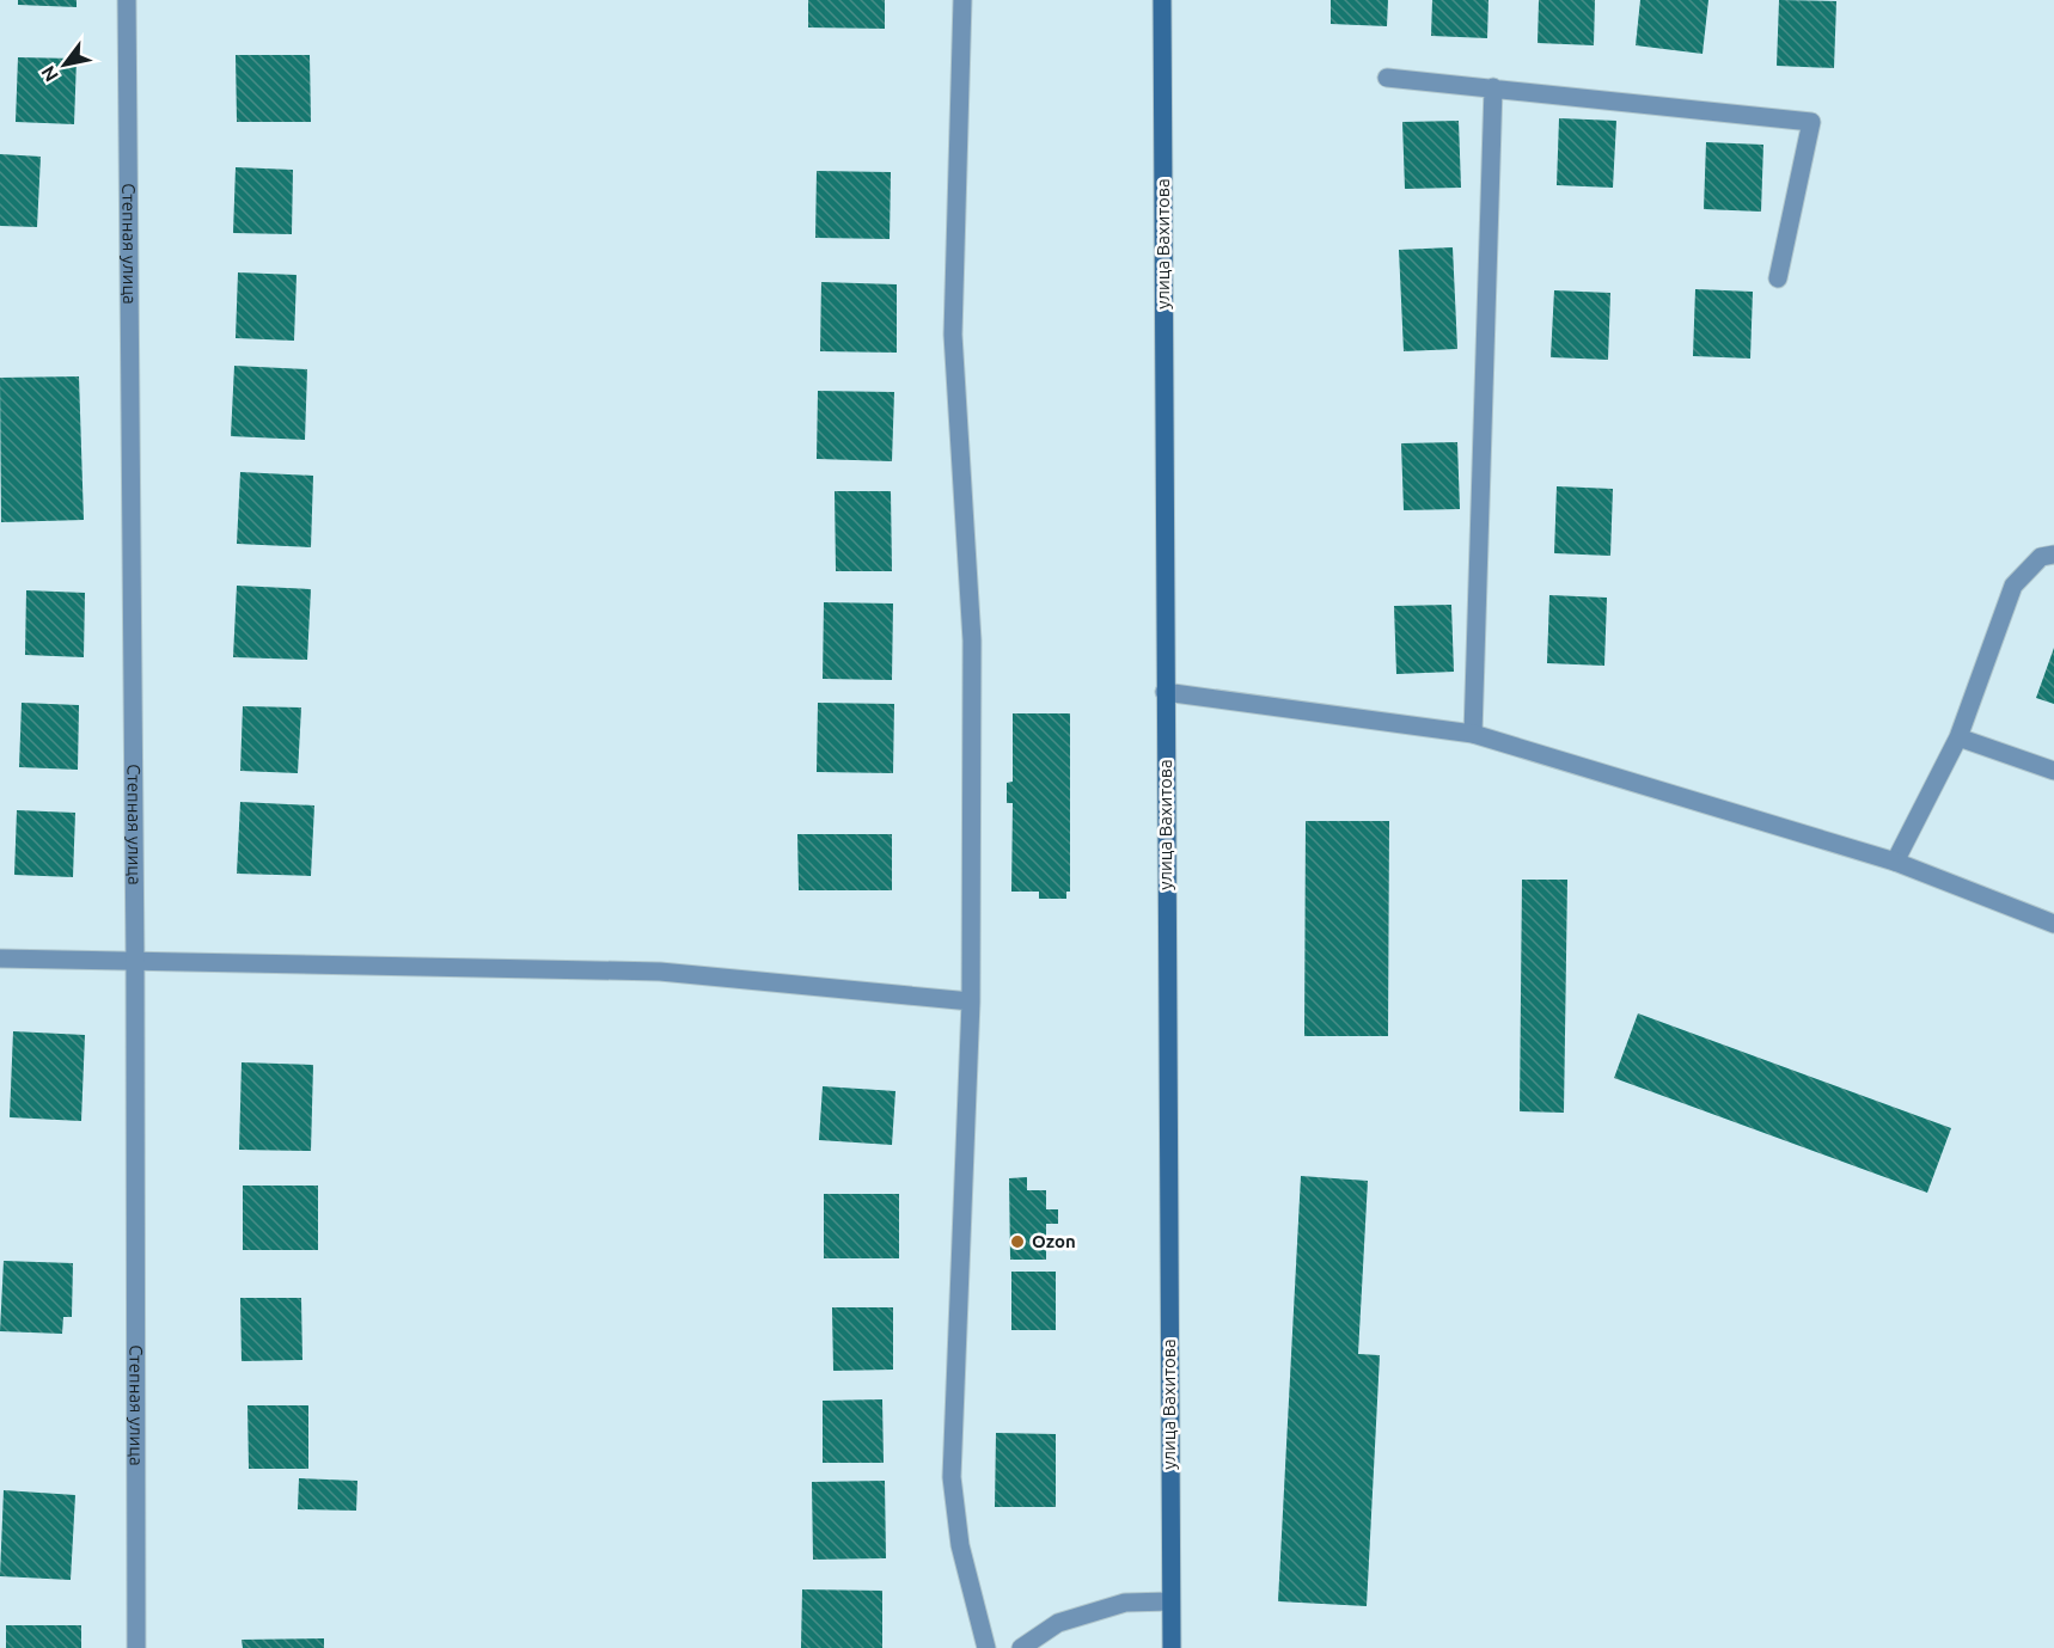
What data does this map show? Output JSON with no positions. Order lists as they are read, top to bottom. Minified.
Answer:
{"streets":{"main road":["улица Вахитова"],"street":["Степная улица"]},"places":["Ozon"],"north":"bottom left"}
